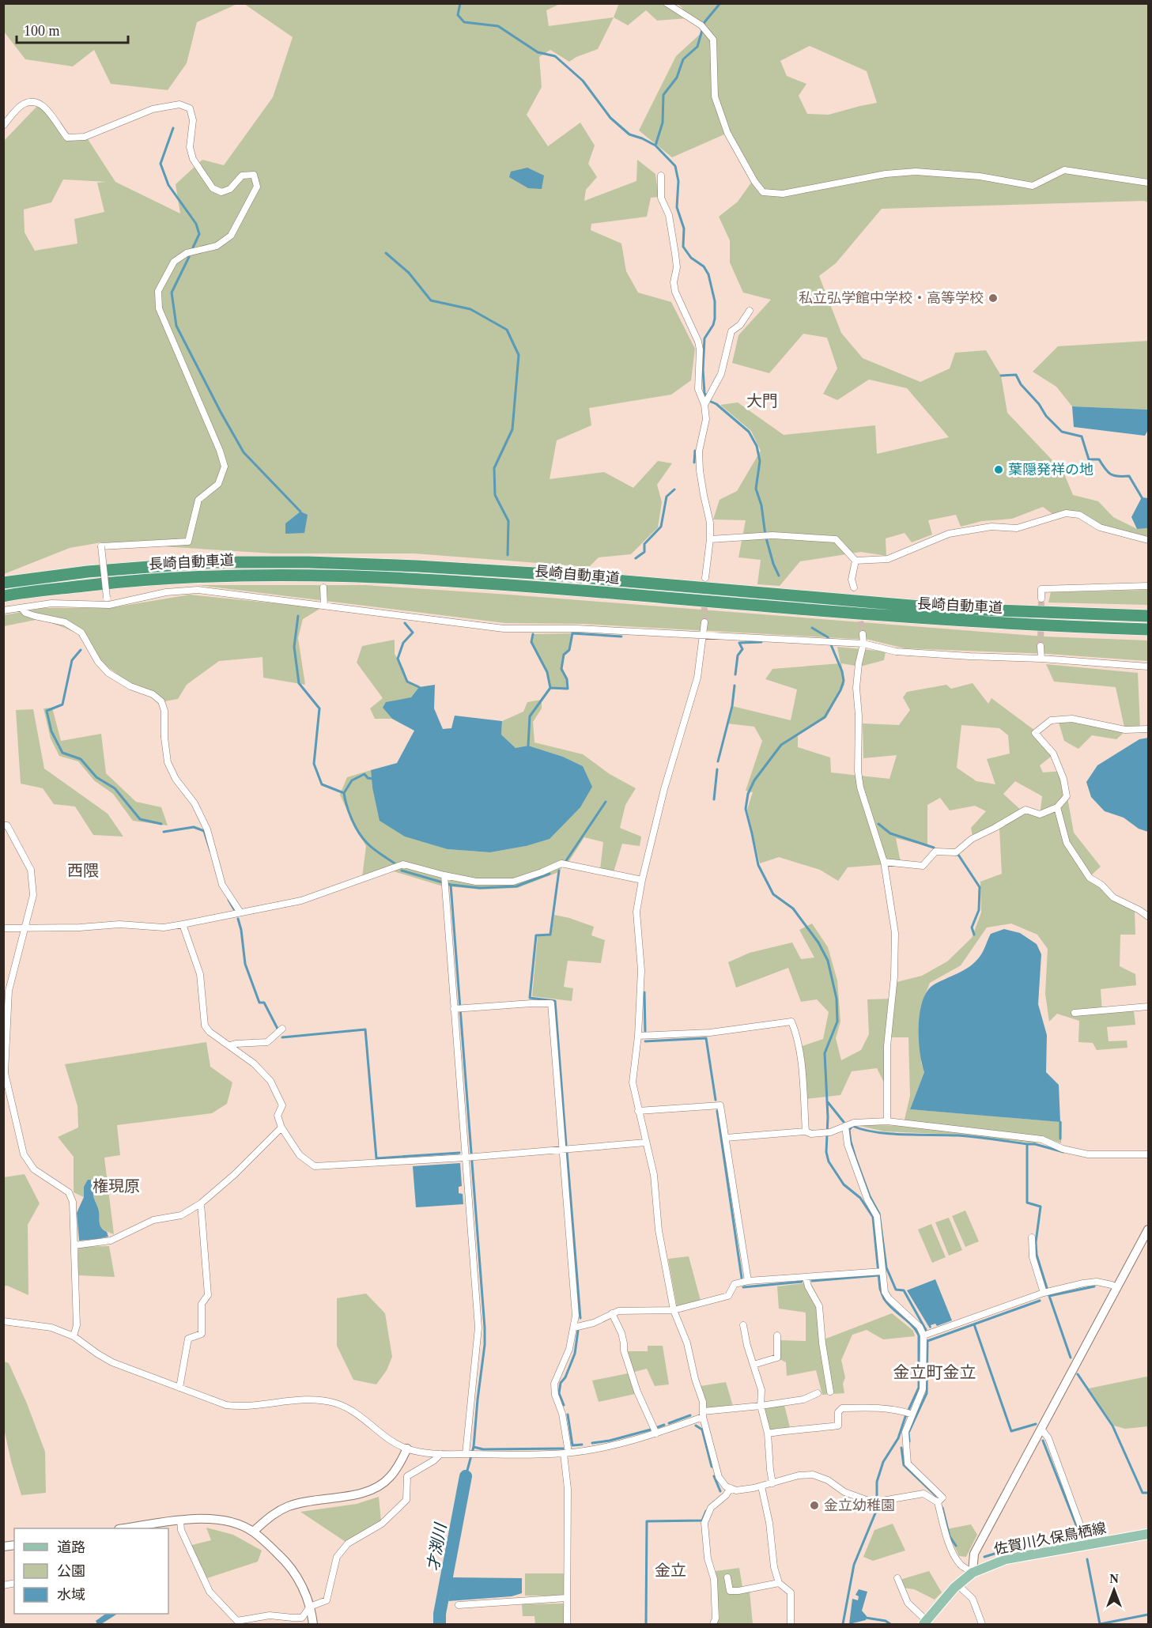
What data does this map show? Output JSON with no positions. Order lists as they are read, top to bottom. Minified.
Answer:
{"streets":{"highway":["長崎自動車道"],"main road":["佐賀川久保鳥栖線"]},"districts":["大門","西隈","権現原","金立町金立","金立"],"water":["才渕川"],"places":["私立弘学館中学校・高等学校","葉隠発祥の地","金立幼稚園"],"legend":["道路","公園","水域"],"scale_bar":"100 m","north":"top"}
